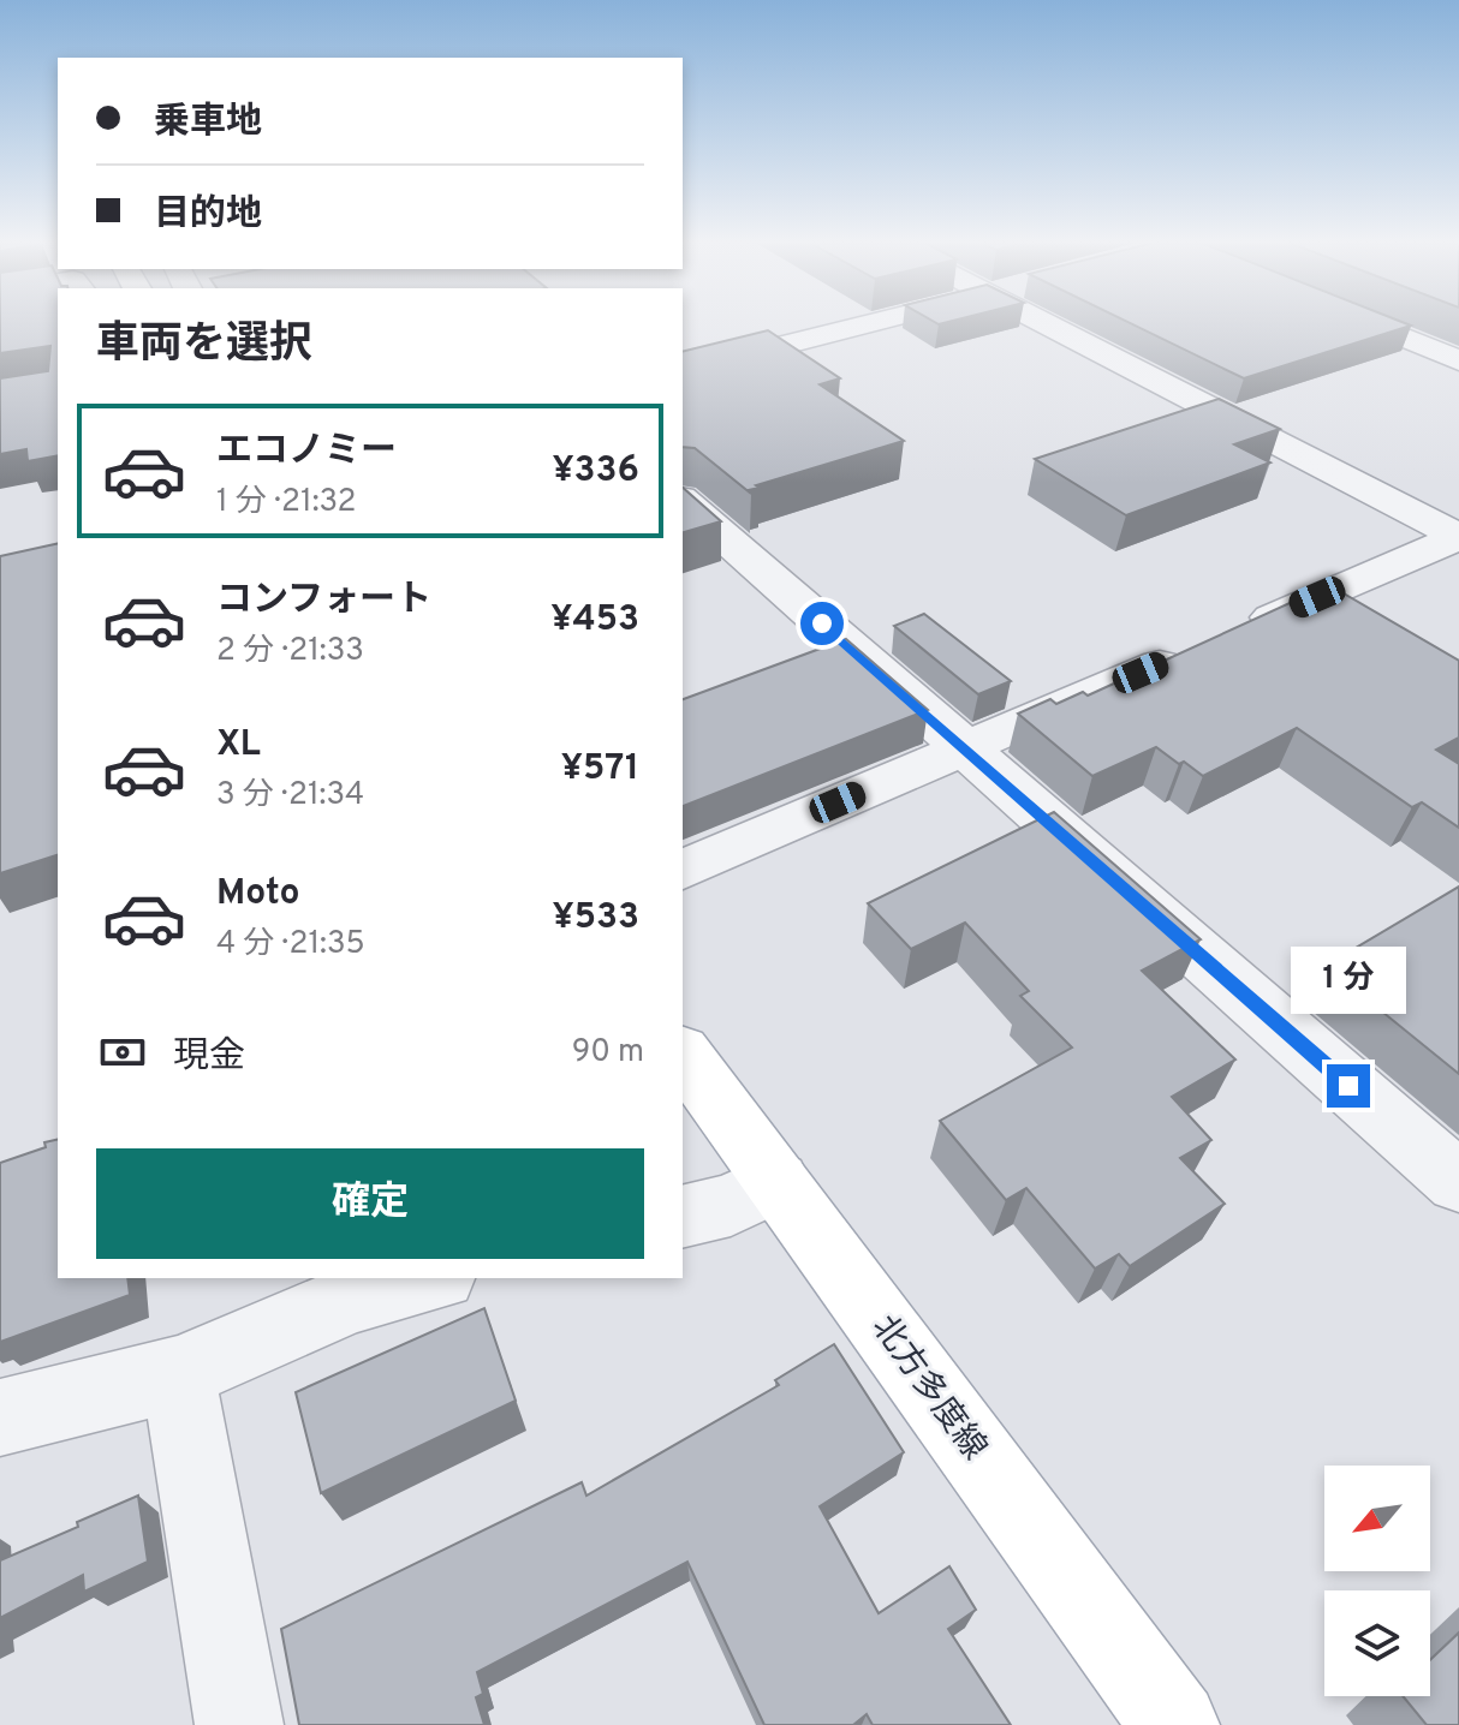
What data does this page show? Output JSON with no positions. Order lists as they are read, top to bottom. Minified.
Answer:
{"streets":{"main road":["北方多度線"]},"north":"bottom left","page":{"banner":["乗車地","目的地"],"heading":"車両を選択","list":[{"name":"エコノミー","note":"1 分 · 21:32","value":"¥336"},{"name":"コンフォート","note":"2 分 · 21:33","value":"¥453"},{"name":"XL","note":"3 分 · 21:34","value":"¥571"},{"name":"Moto","note":"4 分 · 21:35","value":"¥533"}],"bubble":"1 分","pay":["現金","90 m"],"buttons":"確定"}}
